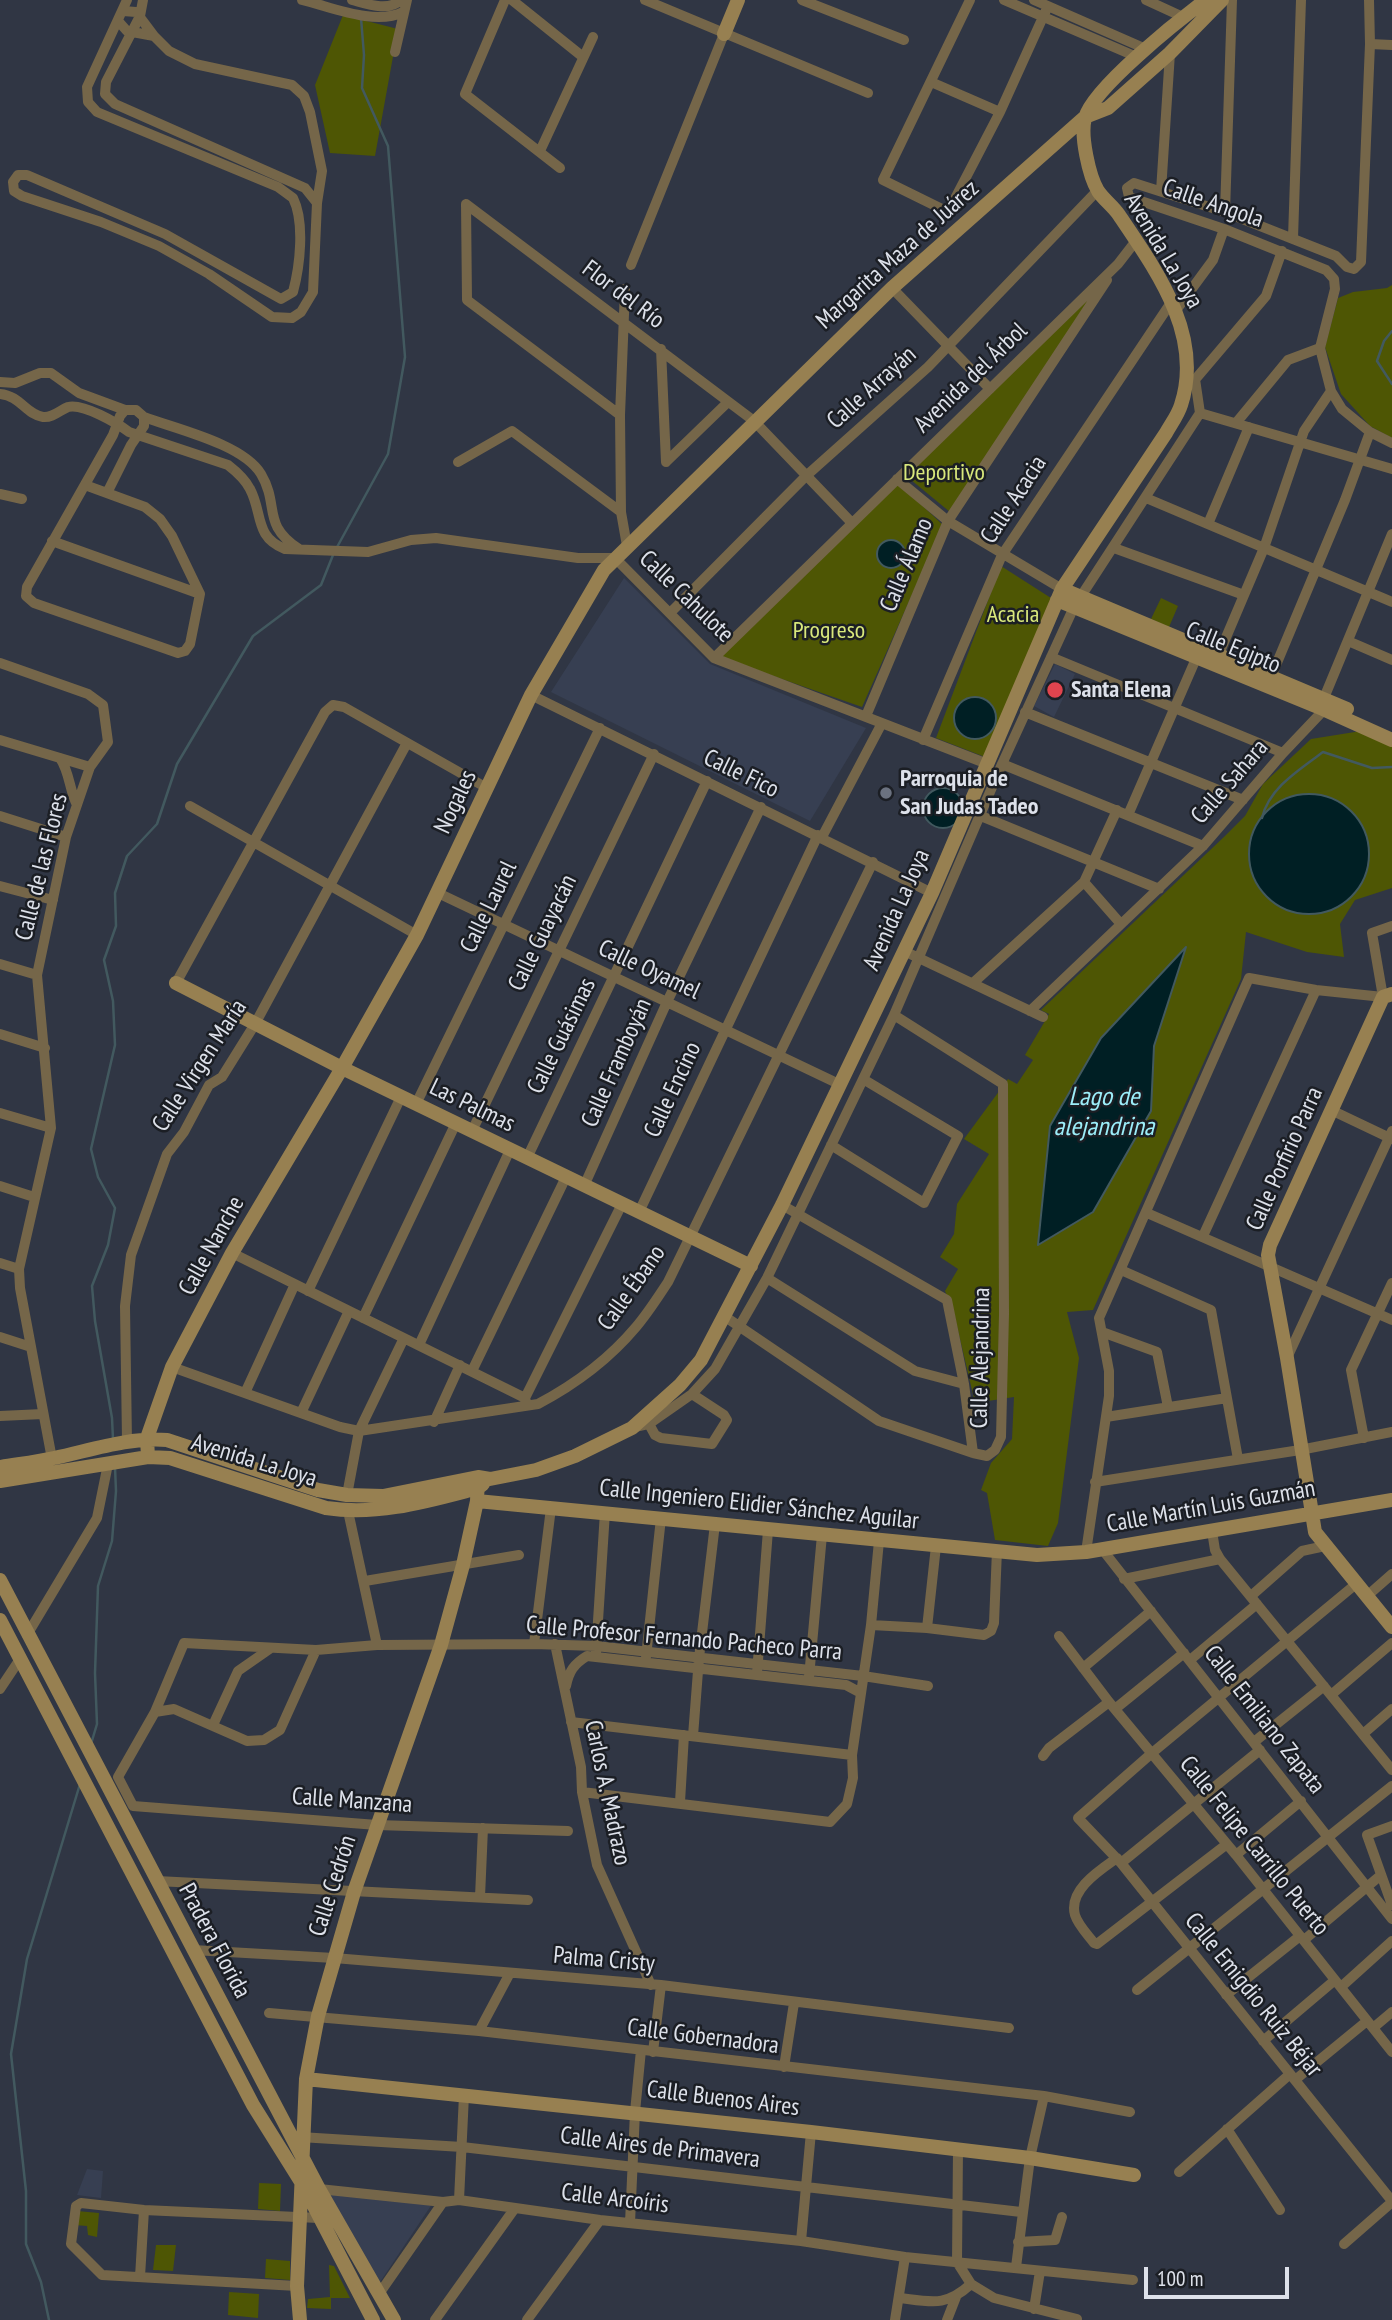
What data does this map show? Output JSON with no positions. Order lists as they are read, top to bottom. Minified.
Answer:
{"streets":{"street":["Calle Angola","Avenida La Joya","Margarita Maza de Juárez","Flor del Río","Avenida del Árbol","Calle Arrayán","Calle Acacia","Calle Álamo","Calle Cahulote","Calle Egipto","Calle Fico","Calle Sahara","Nogales","Calle de las Flores","Calle Laurel","Calle Guayacán","Calle Oyamel","Calle Guásimas","Calle Framboyán","Calle Virgen María","Calle Encino","Las Palmas","Calle Porfirio Parra","Calle Nanche","Calle Ébano","Calle Alejandrina","Calle Ingeniero Elidier Sánchez Aguilar","Calle Martín Luis Guzmán","Calle Profesor Fernando Pacheco Parra","Calle Emiliano Zapata","Carlos A. Madrazo","Calle Manzana","Calle Felipe Carrillo Puerto","Calle Cedrón","Pradera Florida","Palma Cristy","Calle Emigdio Ruiz Béjar","Calle Gobernadora","Calle Buenos Aires","Calle Aires de Primavera","Calle Arcoíris"]},"crossings":[["Calle Angola","Calle Acacia"],["Avenida La Joya","Margarita Maza de Juárez"],["Avenida La Joya","Avenida del Árbol"],["Avenida La Joya","Calle Arrayán"],["Avenida La Joya","Calle Acacia"],["Avenida La Joya","Calle Cahulote"],["Avenida La Joya","Calle Egipto"],["Avenida La Joya","Calle Fico"],["Avenida La Joya","Calle de las Flores"],["Avenida La Joya","Calle Oyamel"],["Avenida La Joya","Calle Virgen María"],["Avenida La Joya","Las Palmas"],["Avenida La Joya","Calle Nanche"],["Avenida La Joya","Calle Alejandrina"],["Avenida La Joya","Calle Ingeniero Elidier Sánchez Aguilar"],["Avenida La Joya","Calle Cedrón"],["Margarita Maza de Juárez","Flor del Río"],["Margarita Maza de Juárez","Calle Cahulote"],["Margarita Maza de Juárez","Nogales"],["Flor del Río","Avenida del Árbol"],["Flor del Río","Calle Arrayán"],["Avenida del Árbol","Calle Álamo"],["Avenida del Árbol","Calle Cahulote"],["Calle Arrayán","Calle Cahulote"],["Calle Acacia","Calle Cahulote"],["Calle Álamo","Calle Cahulote"],["Calle Cahulote","Nogales"],["Calle Cahulote","Calle Encino"],["Calle Egipto","Calle Sahara"],["Calle Fico","Nogales"],["Calle Fico","Calle Laurel"],["Calle Fico","Calle Guayacán"],["Calle Fico","Calle Guásimas"],["Calle Fico","Calle Framboyán"],["Calle Fico","Calle Encino"],["Calle Fico","Calle Ébano"],["Nogales","Calle Oyamel"],["Nogales","Las Palmas"],["Nogales","Calle Nanche"],["Calle Laurel","Calle Oyamel"],["Calle Laurel","Las Palmas"],["Calle Guayacán","Calle Oyamel"],["Calle Guayacán","Las Palmas"],["Calle Oyamel","Calle Guásimas"],["Calle Oyamel","Calle Framboyán"],["Calle Oyamel","Calle Encino"],["Calle Oyamel","Calle Ébano"],["Calle Guásimas","Las Palmas"],["Calle Framboyán","Las Palmas"],["Calle Virgen María","Las Palmas"],["Calle Encino","Las Palmas"],["Las Palmas","Calle Nanche"],["Las Palmas","Calle Ébano"],["Calle Porfirio Parra","Calle Martín Luis Guzmán"],["Calle Nanche","Calle Ébano"],["Calle Ingeniero Elidier Sánchez Aguilar","Calle Martín Luis Guzmán"],["Calle Ingeniero Elidier Sánchez Aguilar","Calle Cedrón"],["Calle Martín Luis Guzmán","Calle Emiliano Zapata"],["Calle Profesor Fernando Pacheco Parra","Carlos A. Madrazo"],["Calle Profesor Fernando Pacheco Parra","Calle Manzana"],["Calle Profesor Fernando Pacheco Parra","Calle Cedrón"],["Carlos A. Madrazo","Palma Cristy"],["Calle Manzana","Calle Cedrón"],["Calle Felipe Carrillo Puerto","Calle Emigdio Ruiz Béjar"],["Calle Cedrón","Pradera Florida"],["Calle Cedrón","Palma Cristy"],["Calle Cedrón","Calle Gobernadora"],["Calle Cedrón","Calle Buenos Aires"],["Calle Cedrón","Calle Aires de Primavera"],["Pradera Florida","Palma Cristy"],["Pradera Florida","Calle Aires de Primavera"],["Pradera Florida","Calle Arcoíris"]],"water":["Lago de alejandrina"],"parks":["Deportivo","Acacia","Progreso"],"places":["Santa Elena","Parroquia de San Judas Tadeo"],"scale_bar":"100 m"}
